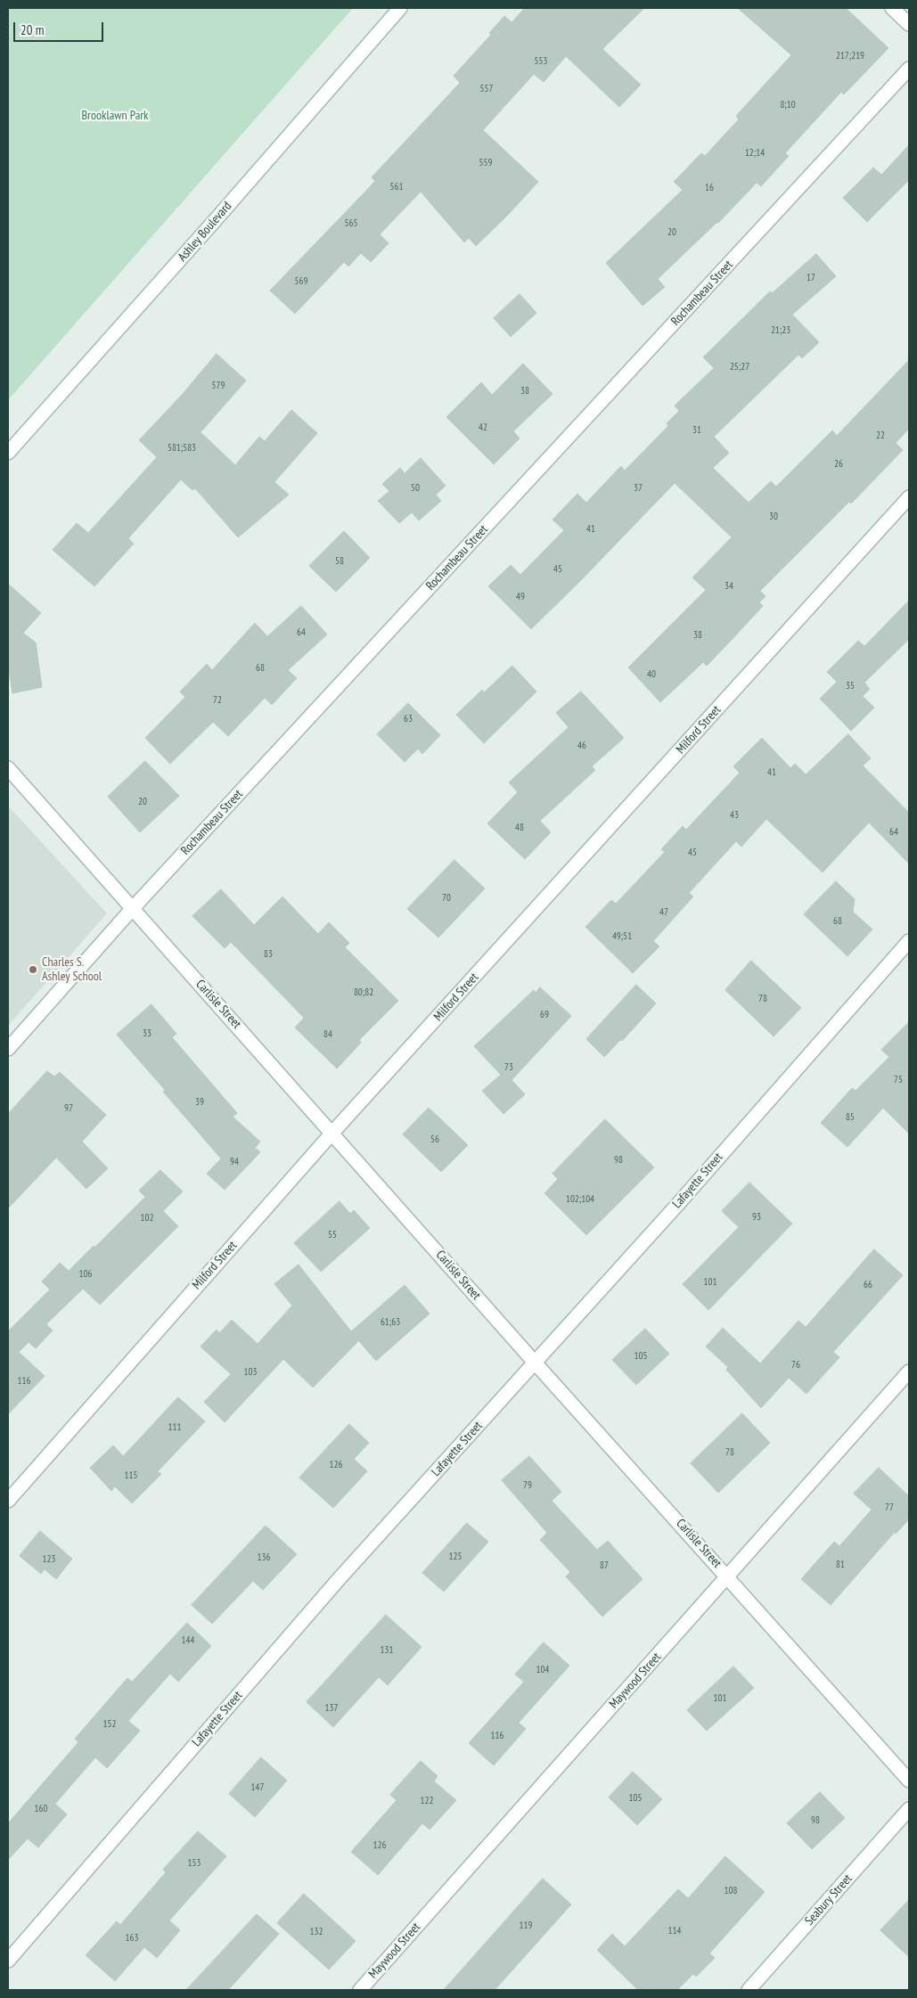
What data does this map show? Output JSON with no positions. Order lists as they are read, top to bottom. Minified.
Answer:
{"streets":{"street":["Ashley Boulevard","Rochambeau Street","Milford Street","Carlisle Street","Lafayette Street","Maywood Street","Seabury Street"]},"crossings":[["Rochambeau Street","Carlisle Street"],["Milford Street","Carlisle Street"],["Carlisle Street","Lafayette Street"],["Carlisle Street","Maywood Street"]],"parks":["Brooklawn Park"],"places":["Charles S. Ashley School"],"house_numbers":["217;219","553","557","8;10","12;14","559","561","16","565","20","17","569","21;23","25;27","579","38","42","31","22","581;583","26","50","37","30","41","58","45","34","49","64","38","68","40","35","72","63","46","41","20","43","48","64","45","70","47","68","49;51","83","80;82","78","69","33","84","73","75","39","97","85","56","98","94","102;104","93","102","55","106","101","66","61;63","105","76","103","116","111","78","126","115","79","77","125","136","123","81","87","144","131","104","101","137","152","116","147","105","122","160","98","126","153","108","119","114","132","163"],"scale_bar":"20 m"}
